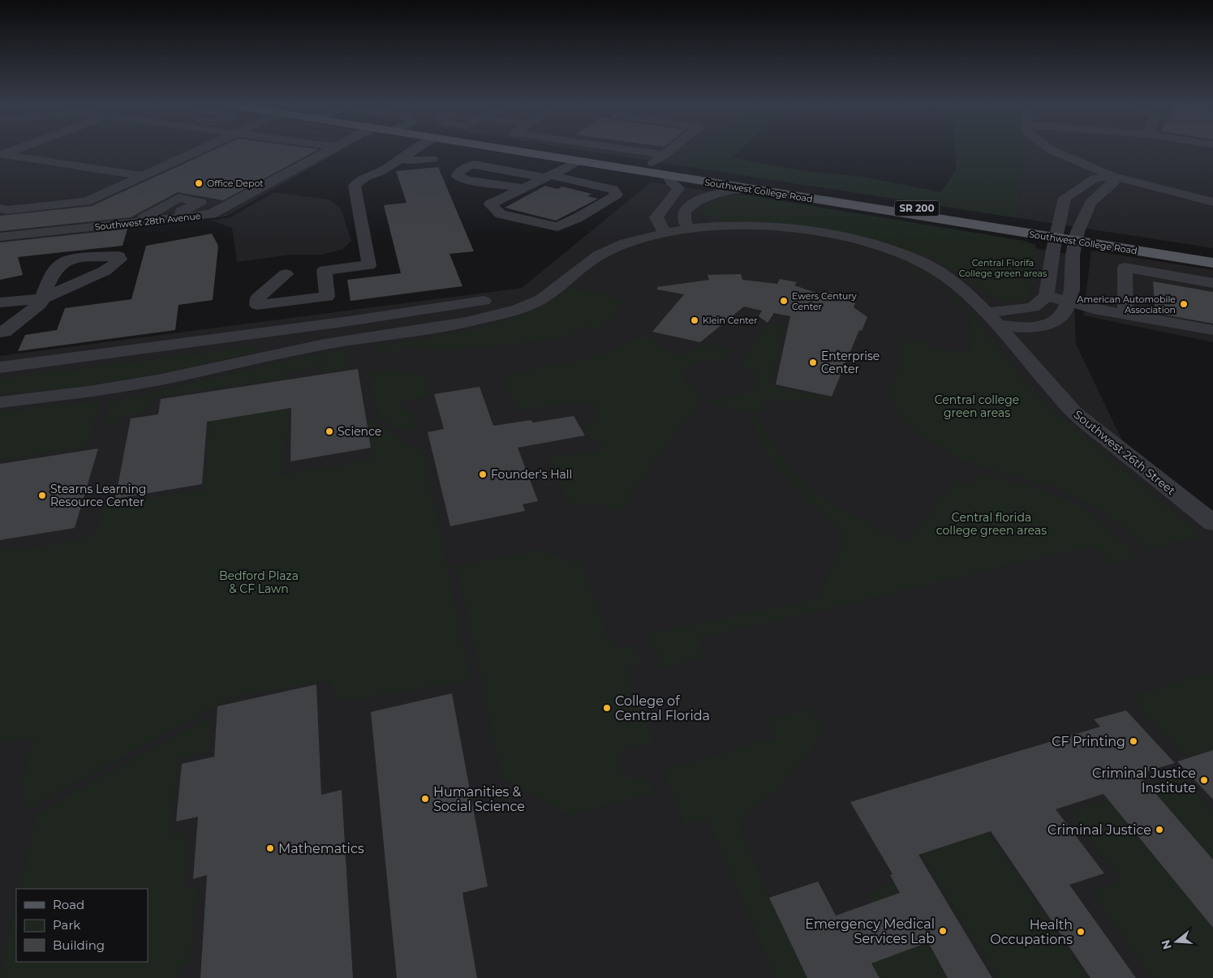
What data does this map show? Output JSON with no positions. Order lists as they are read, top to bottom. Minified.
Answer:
{"streets":{"main road":["Southwest College Road","SR 200"],"street":["Southwest 28th Avenue","Southwest 26th Street"]},"parks":["Central Florifa College green areas","Central college green areas","Central florida college green areas","Bedford Plaza & CF Lawn"],"places":["Office Depot","Ewers Century Center","American Automobile Association","Klein Center","Enterprise Center","Science","Founder's Hall","Stearns Learning Resource Center","College of Central Florida","CF Printing","Criminal Justice Institute","Humanities & Social Science","Criminal Justice","Mathematics","Emergency Medical Services Lab","Health Occupations"],"legend":["Road","Park","Building"],"north":"left"}
